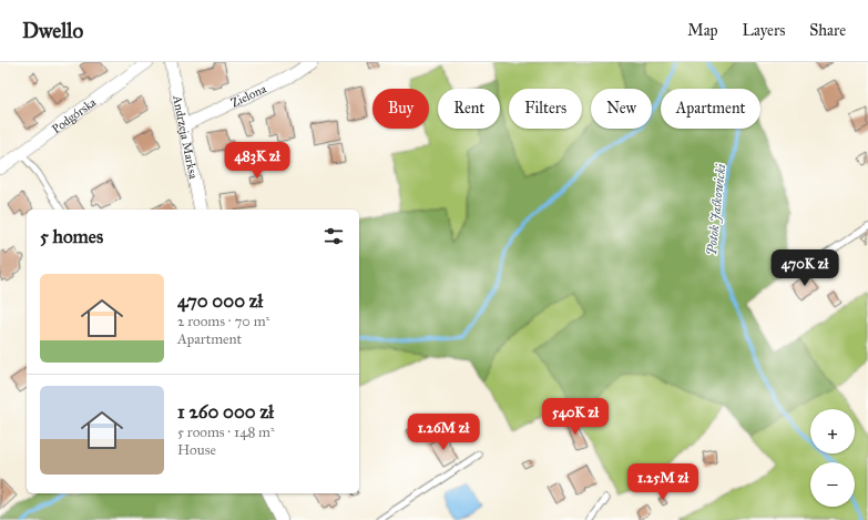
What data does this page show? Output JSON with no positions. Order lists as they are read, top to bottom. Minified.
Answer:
{"streets":{"street":["Zielona","Podgórska","Andrzeja Marksa"]},"crossings":[["Zielona","Andrzeja Marksa"]],"water":["Potok Jaśkowicki"],"page":{"header":"Dwello","nav":["Map","Layers","Share"],"chip":["Buy","Rent","Filters","New","Apartment"],"price":["483K zł","470K zł","540K zł","1.26M zł","1.25M zł"],"heading":"5 homes","list":[{"name":"470 000 zł","note":"2 rooms · 70 m² · Apartment"},{"name":"1 260 000 zł","note":"5 rooms · 148 m² · House"}],"map_buttons":["+","−"]}}
